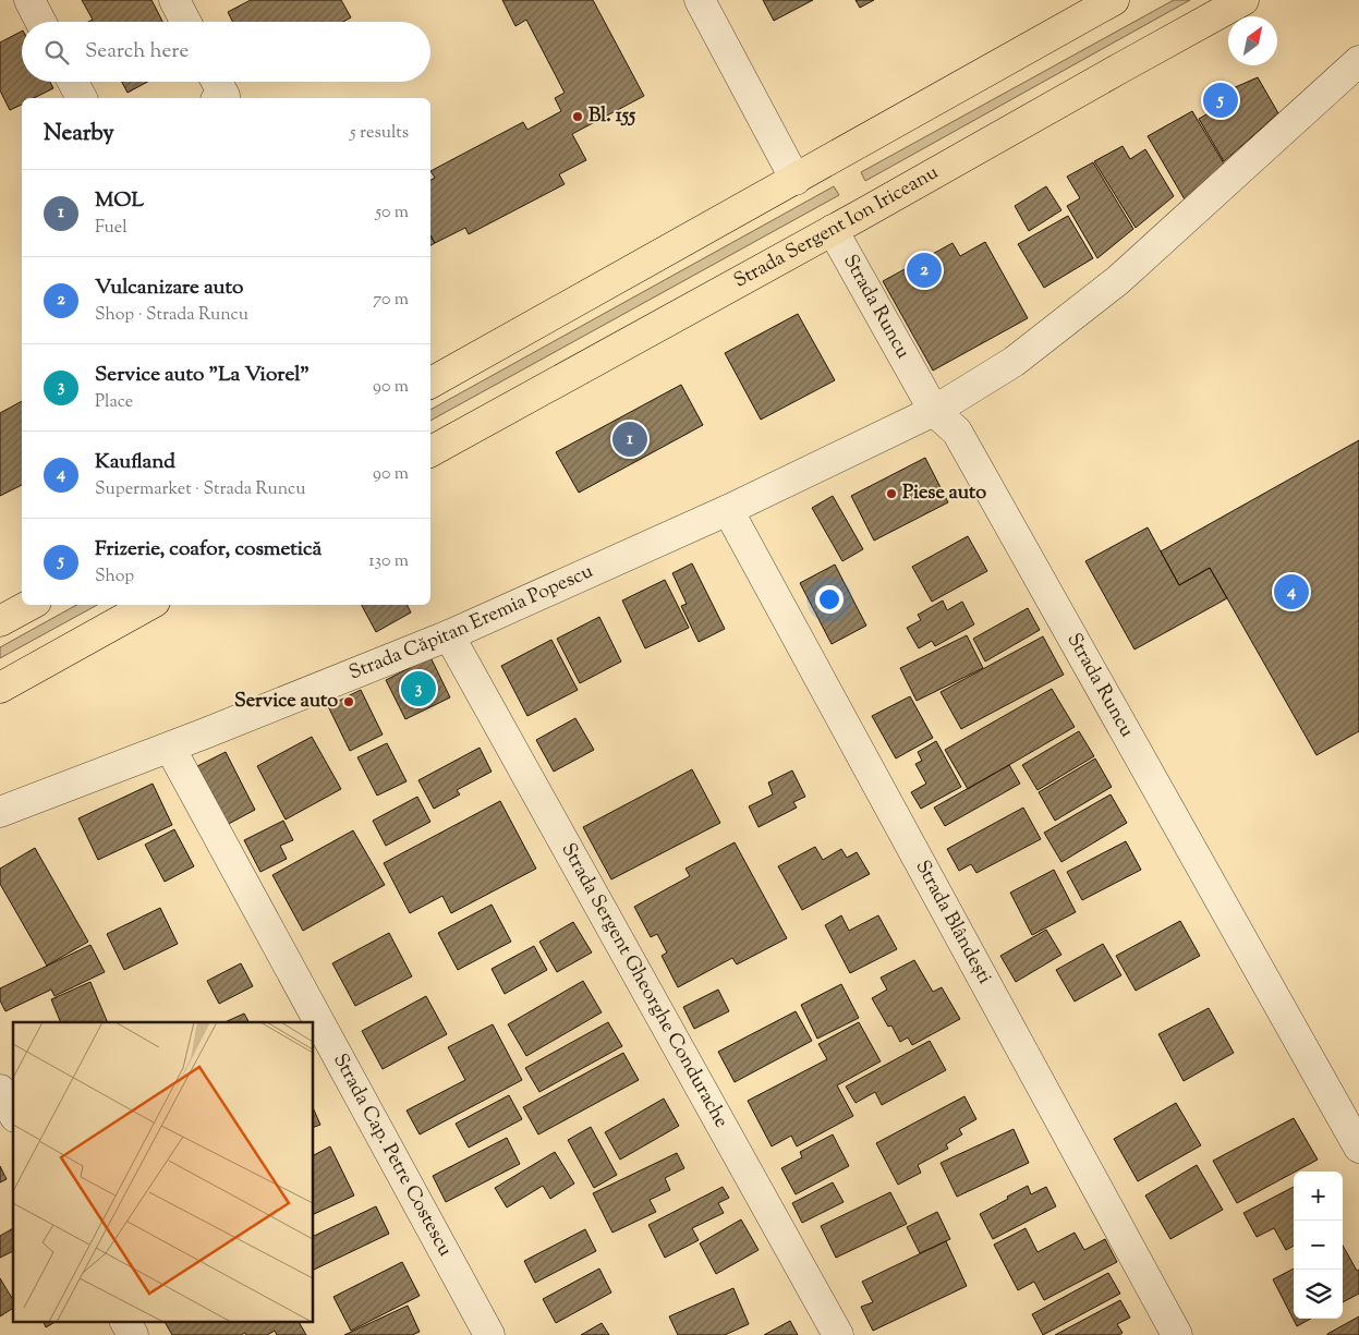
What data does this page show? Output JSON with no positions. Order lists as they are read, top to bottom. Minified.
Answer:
{"streets":{"main road":["Strada Sergent Ion Iriceanu"],"street":["Strada Runcu","Strada Căpitan Eremia Popescu","Strada Blândești","Strada Sergent Gheorghe Condurache","Strada Cap. Petre Costescu"]},"crossings":[["Strada Sergent Ion Iriceanu","Strada Runcu"],["Strada Runcu","Strada Căpitan Eremia Popescu"],["Strada Căpitan Eremia Popescu","Strada Blândești"],["Strada Căpitan Eremia Popescu","Strada Sergent Gheorghe Condurache"],["Strada Căpitan Eremia Popescu","Strada Cap. Petre Costescu"]],"places":["Bl. 155","Piese auto","Service auto"],"north":"top right","page":{"search":"Search here","pins":["5","2","1","4","3"],"heading":["Nearby","5 results"],"list":[{"mark":"1","name":"MOL","note":"Fuel","value":"50 m"},{"mark":"2","name":"Vulcanizare auto","note":"Shop · Strada Runcu","value":"70 m"},{"mark":"3","name":"Service auto \"La Viorel\"","note":"Place","value":"90 m"},{"mark":"4","name":"Kaufland","note":"Supermarket · Strada Runcu","value":"90 m"},{"mark":"5","name":"Frizerie, coafor, cosmetică","note":"Shop","value":"130 m"}],"map_buttons":["+","−"]}}
